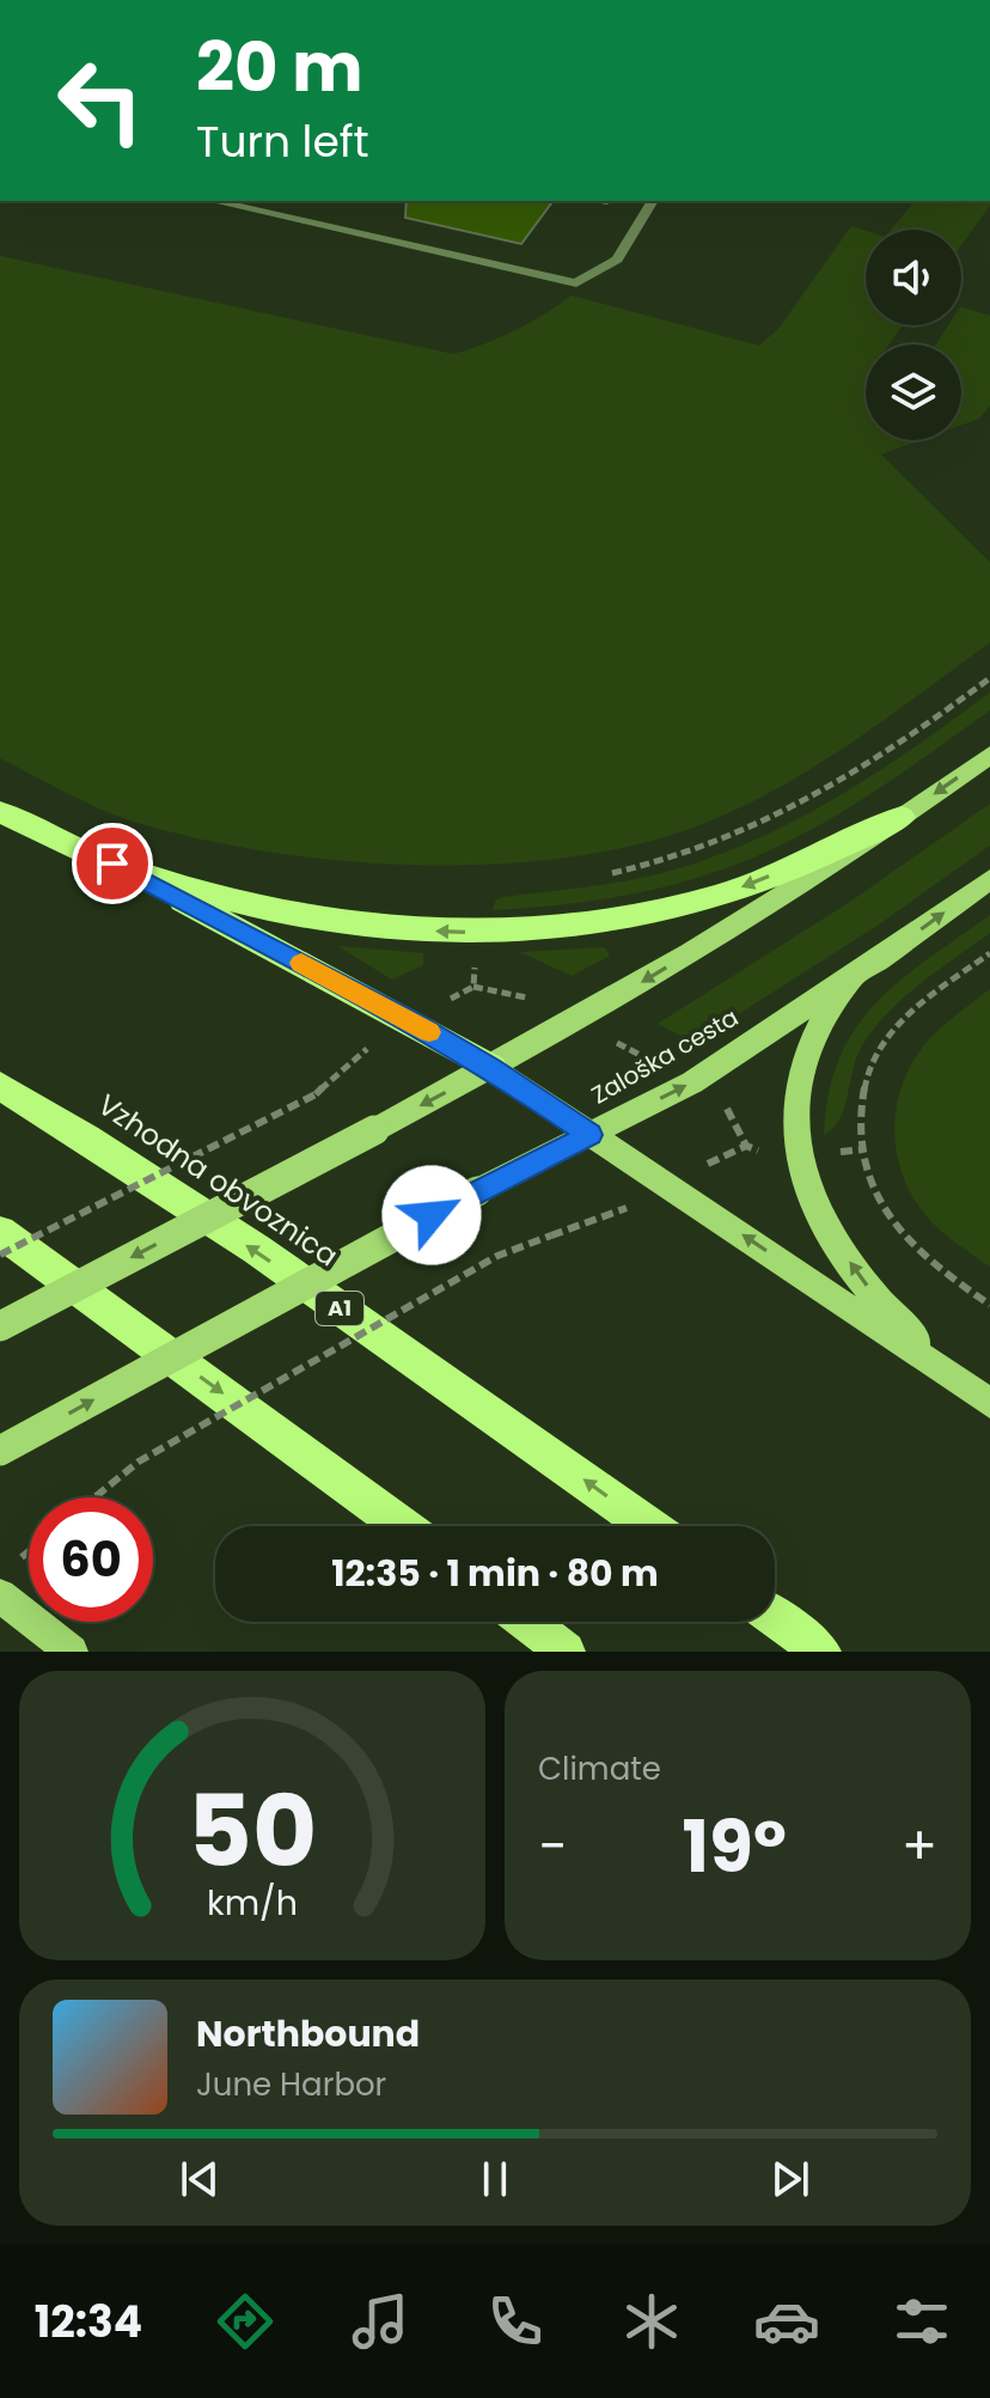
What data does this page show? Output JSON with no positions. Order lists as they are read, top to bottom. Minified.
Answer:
{"streets":{"highway":["Vzhodna obvoznica","A1"],"main road":["Zaloška cesta"]},"page":{"turn":["20 m","Turn left"],"limit":"60","trip":"12:35 · 1 min · 80 m","tile":"Climate","heat":["−","19°","+"],"song":["Northbound","June Harbor"],"tabs":"12:34","gauge":["50","km/h"]}}
